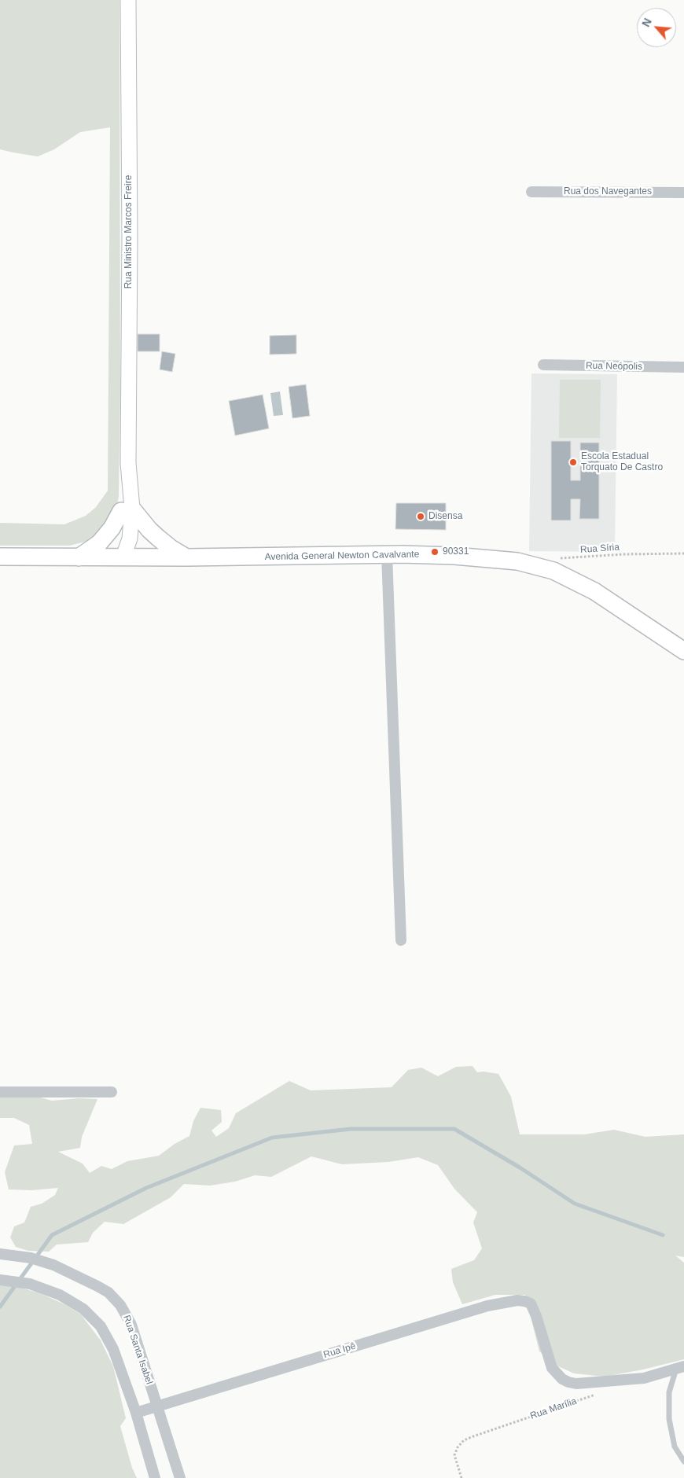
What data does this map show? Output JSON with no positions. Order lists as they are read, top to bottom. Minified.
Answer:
{"streets":{"main road":["Rua Ministro Marcos Freire","Avenida General Newton Cavalvante"],"street":["Rua dos Navegantes","Rua Neópolis","Rua Santa Isabel","Rua Ipê"],"path":["Rua Síria","Rua Marília"]},"crossings":[["Rua Ministro Marcos Freire","Avenida General Newton Cavalvante"],["Rua Santa Isabel","Rua Ipê"]],"places":["Escola Estadual Torquato De Castro","Disensa","90331"],"north":"top left"}
